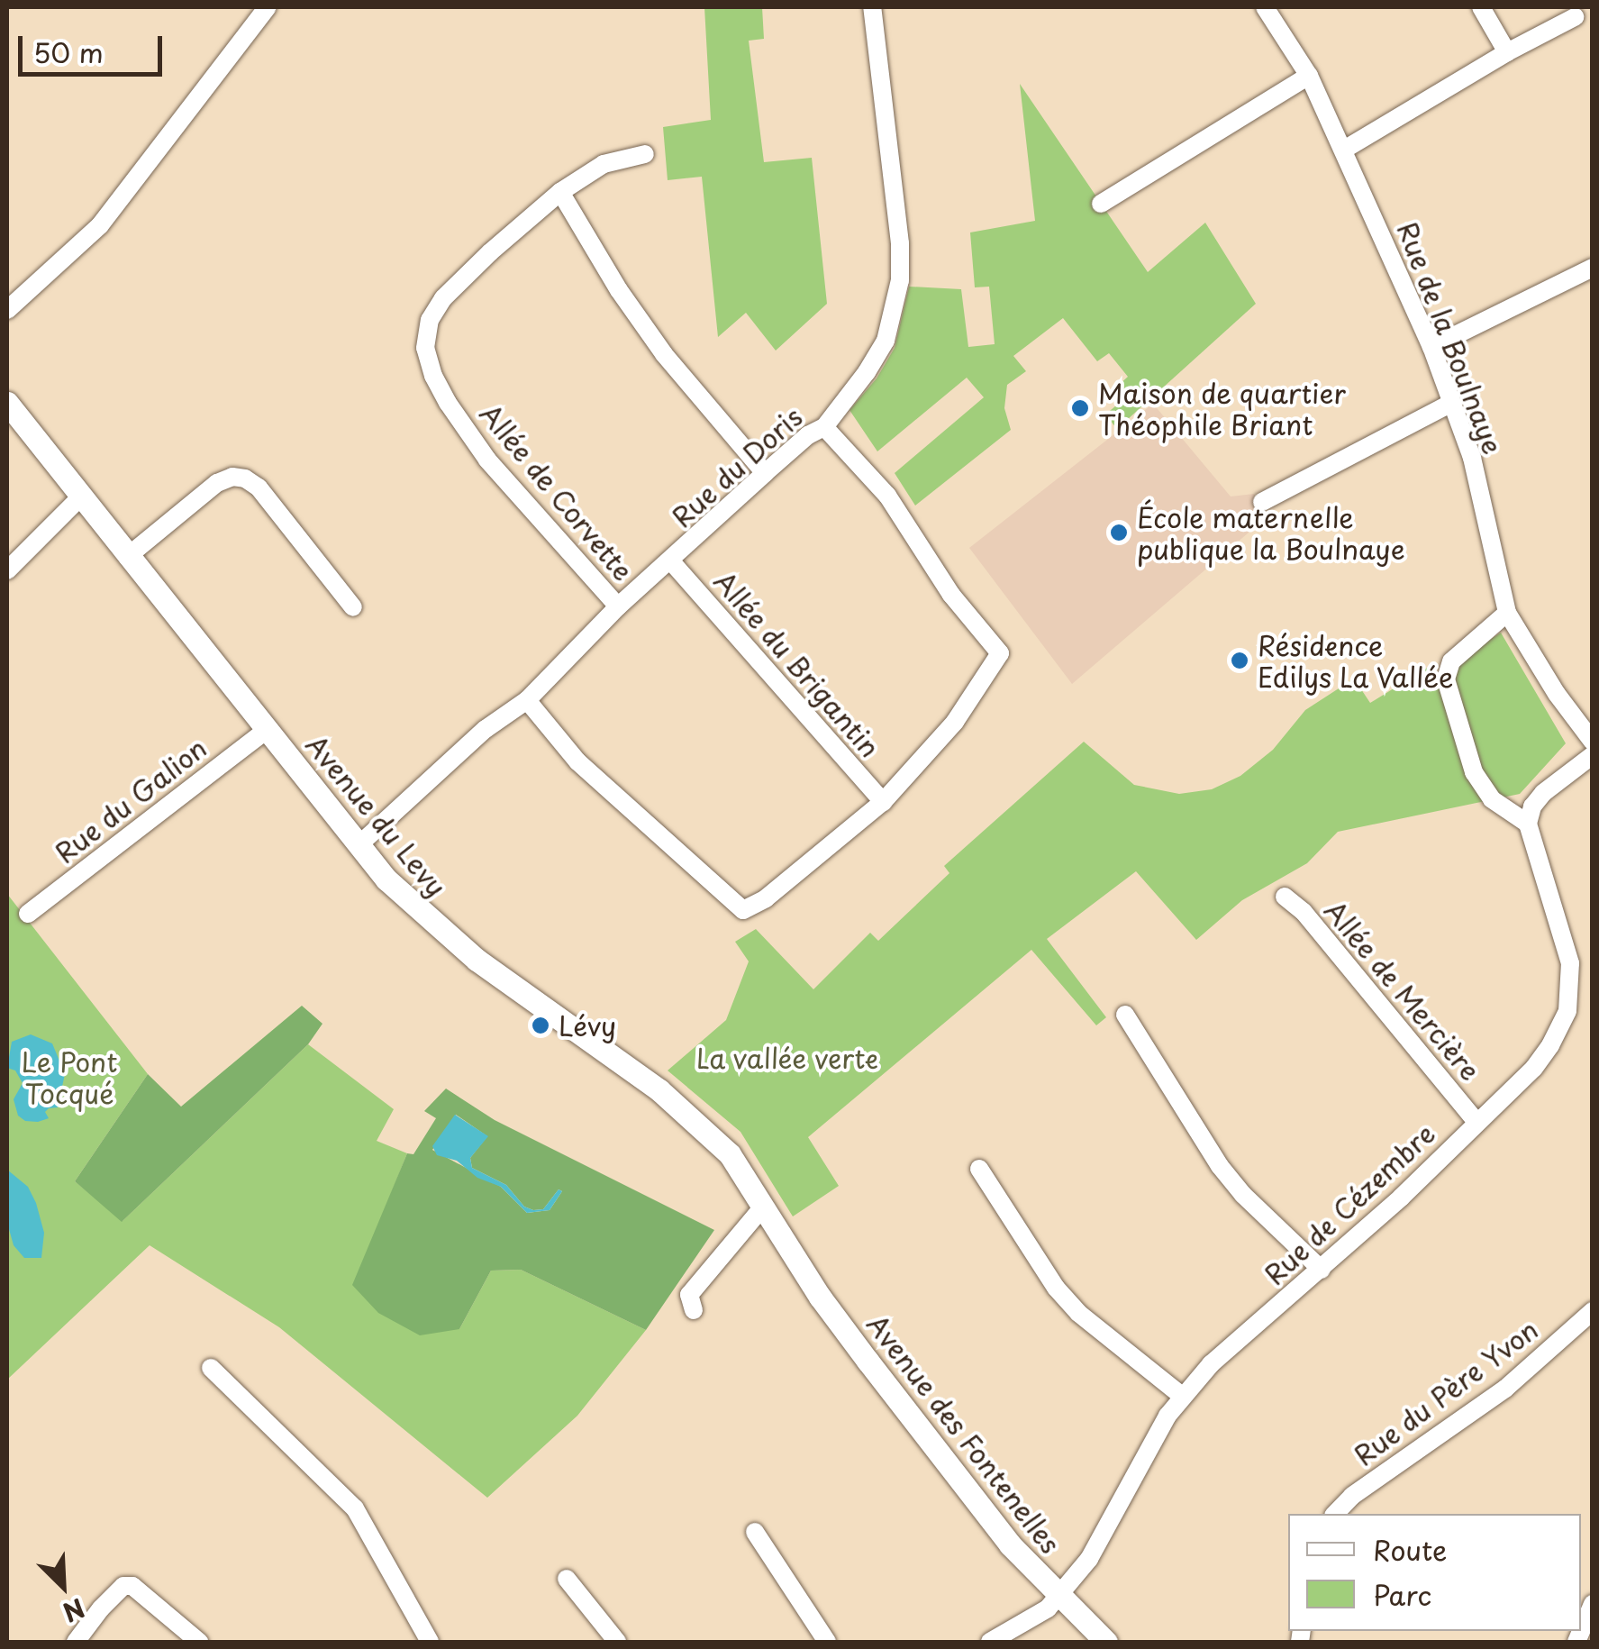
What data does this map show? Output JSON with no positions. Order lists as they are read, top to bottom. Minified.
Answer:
{"streets":{"street":["Rue de la Boulnaye","Rue du Doris","Allée de Corvette","Allée du Brigantin","Rue du Galion","Avenue du Levy","Allée de Mercière","Rue de Cézembre","Rue du Père Yvon","Avenue des Fontenelles"]},"crossings":[["Rue du Doris","Allée de Corvette"],["Rue du Doris","Allée du Brigantin"],["Rue du Doris","Avenue du Levy"],["Rue du Galion","Avenue du Levy"],["Avenue du Levy","Avenue des Fontenelles"],["Allée de Mercière","Rue de Cézembre"],["Rue de Cézembre","Avenue des Fontenelles"]],"parks":["La vallée verte","Le Pont Tocqué"],"places":["Maison de quartier Théophile Briant","École maternelle publique la Boulnaye","Résidence Edilys La Vallée","Lévy"],"legend":["Route","Parc"],"scale_bar":"50 m","north":"bottom right"}
